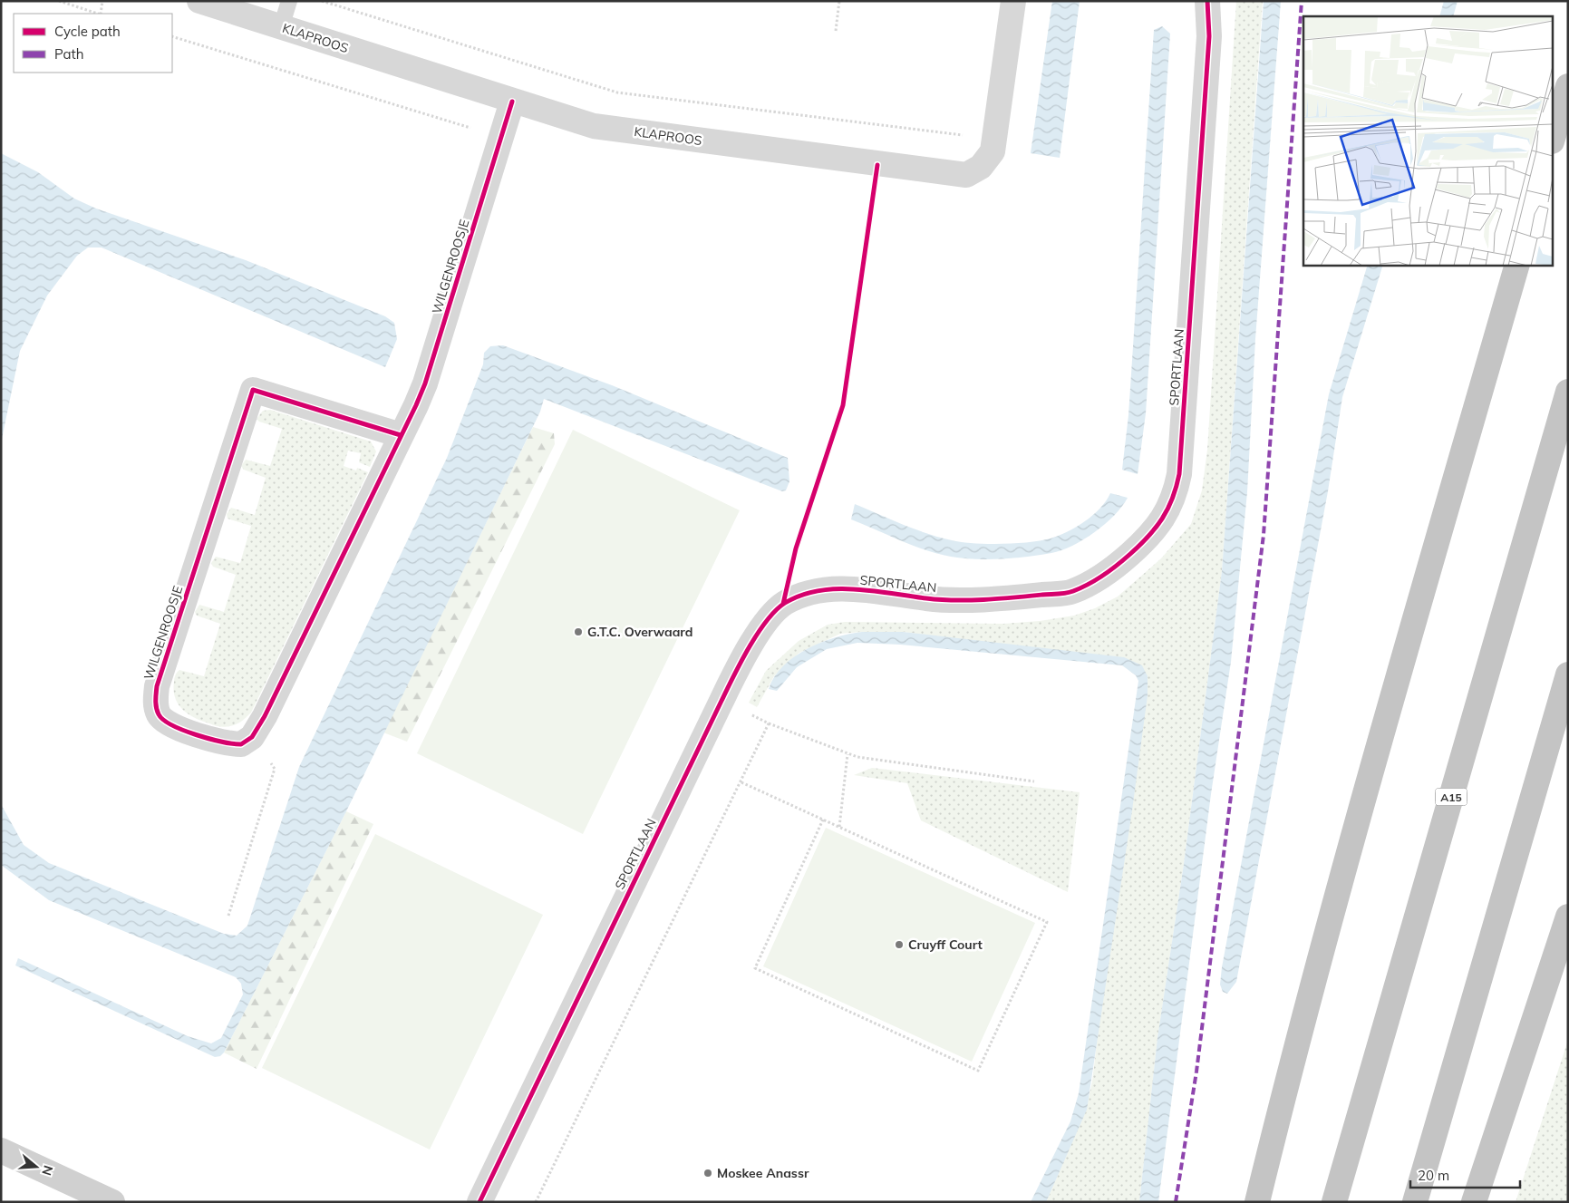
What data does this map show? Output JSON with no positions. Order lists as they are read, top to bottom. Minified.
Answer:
{"streets":{"highway":["A15"],"street":["KLAPROOS","WILGENROOSJE","SPORTLAAN"]},"crossings":[["KLAPROOS","WILGENROOSJE"]],"places":["G.T.C. Overwaard","Cruyff Court","Moskee Anassr"],"legend":["Cycle path","Path"],"scale_bar":"20 m","north":"right"}
